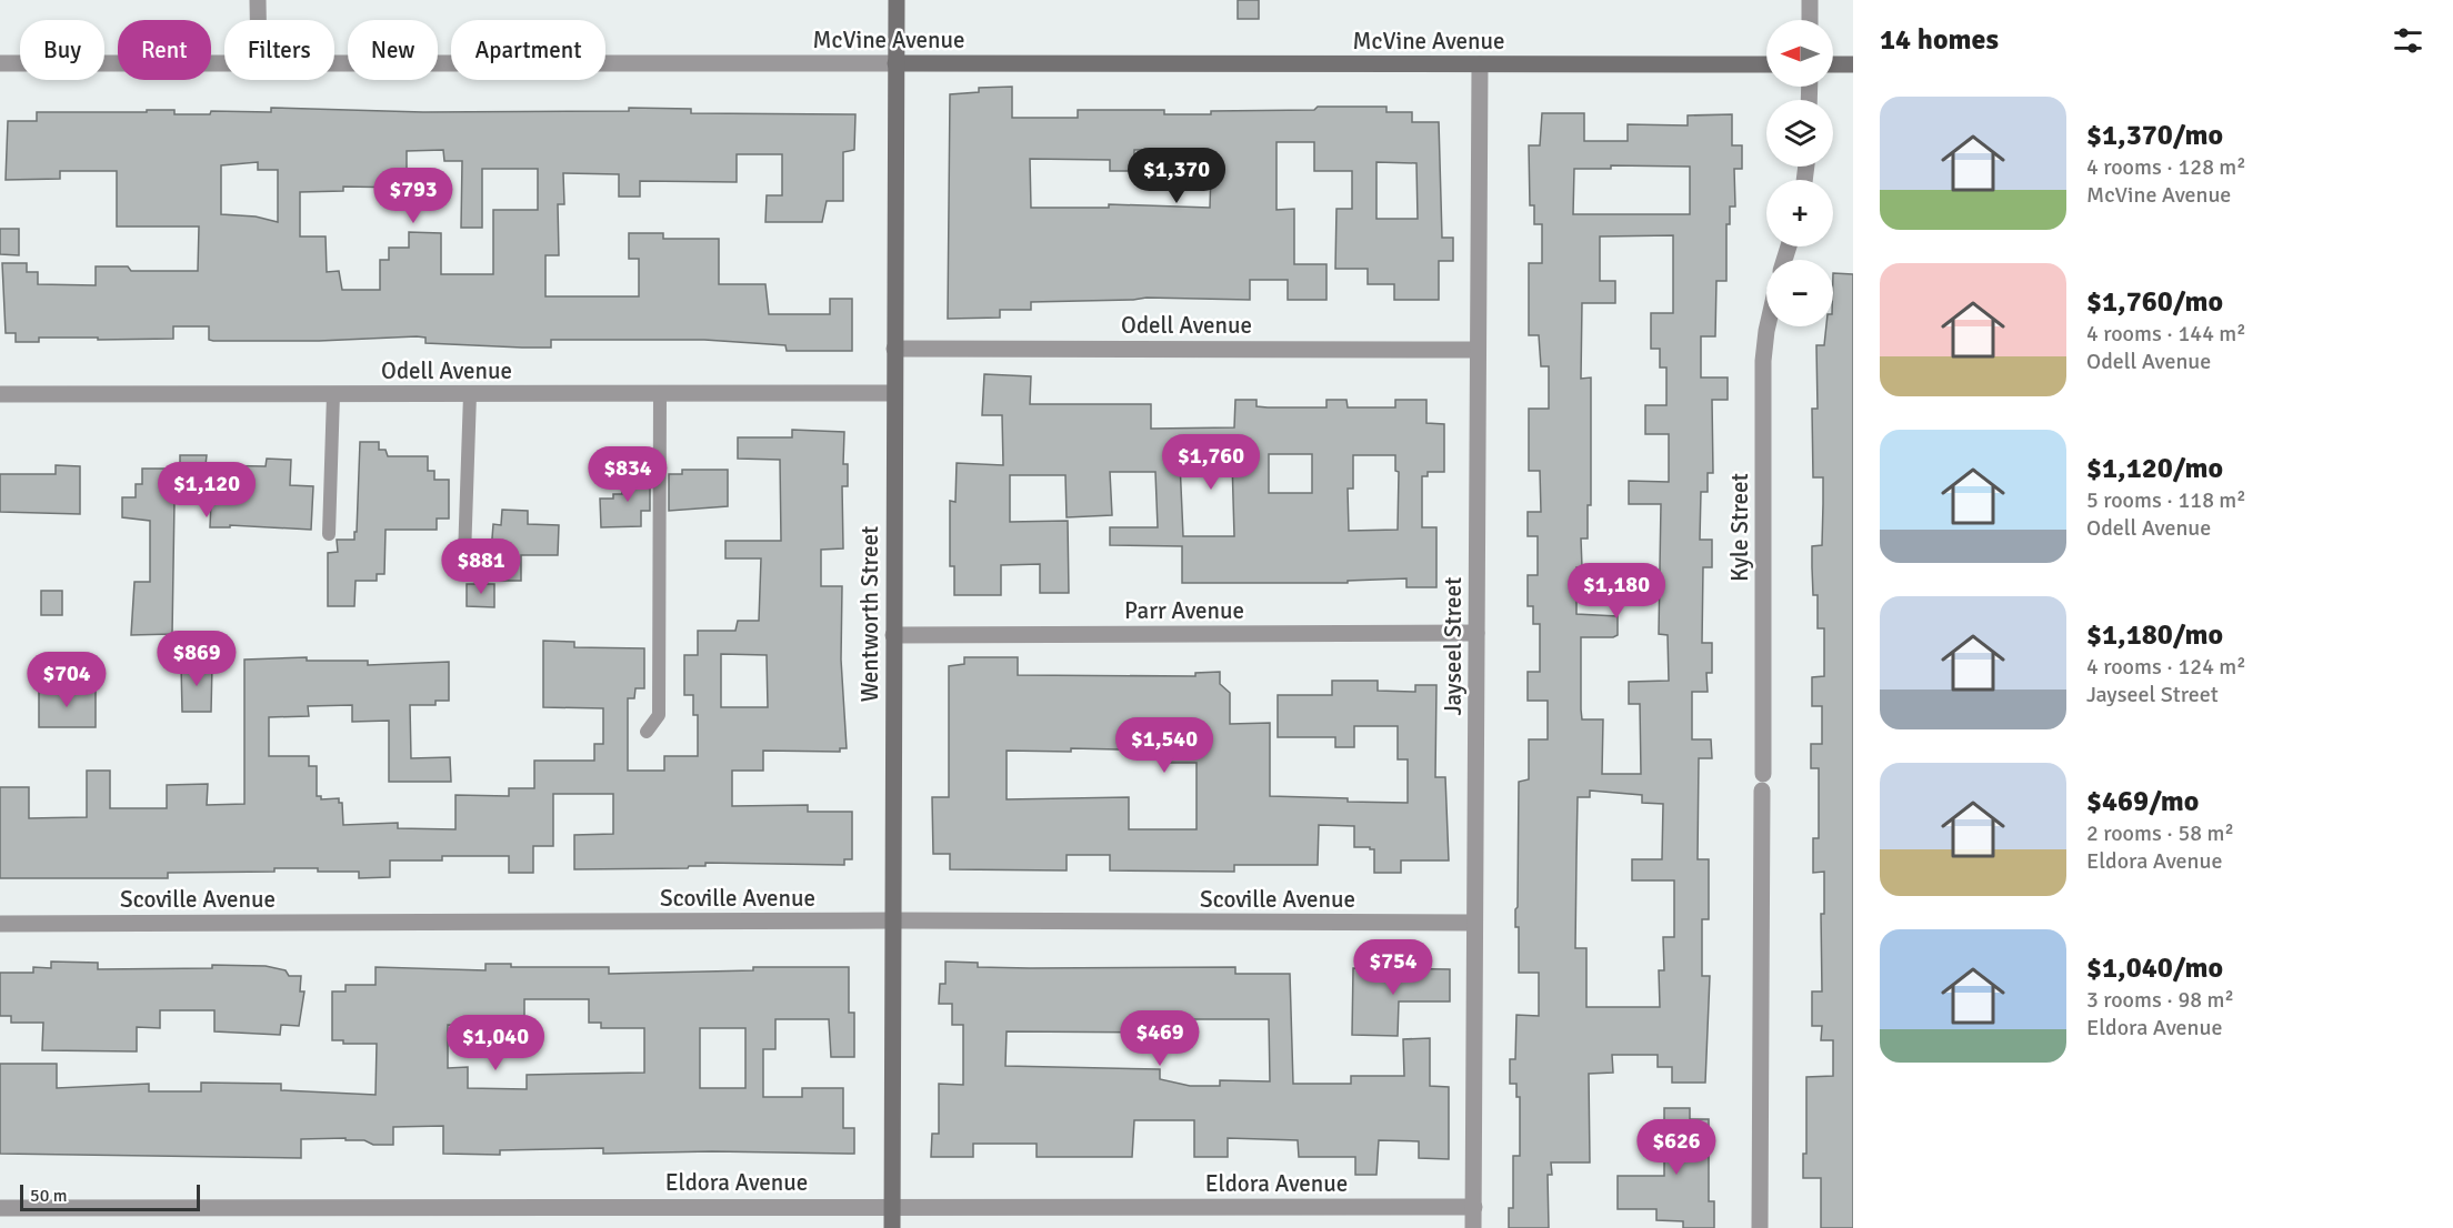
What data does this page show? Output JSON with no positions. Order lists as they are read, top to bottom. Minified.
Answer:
{"streets":{"street":["McVine Avenue","Odell Avenue","Kyle Street","Parr Avenue","Wentworth Street","Jayseel Street","Scoville Avenue","Eldora Avenue"]},"crossings":[["McVine Avenue","Wentworth Street"],["McVine Avenue","Jayseel Street"],["Odell Avenue","Wentworth Street"],["Odell Avenue","Jayseel Street"],["Parr Avenue","Wentworth Street"],["Parr Avenue","Jayseel Street"],["Wentworth Street","Scoville Avenue"],["Wentworth Street","Eldora Avenue"],["Jayseel Street","Scoville Avenue"],["Jayseel Street","Eldora Avenue"]],"scale_bar":"50 m","north":"left","page":{"heading":"14 homes","map_buttons":["+","−"],"chip":["Buy","Rent","Filters","New","Apartment"],"list":[{"name":"$1,370/mo","note":"4 rooms · 128 m² · McVine Avenue"},{"name":"$1,760/mo","note":"4 rooms · 144 m² · Odell Avenue"},{"name":"$1,120/mo","note":"5 rooms · 118 m² · Odell Avenue"},{"name":"$1,180/mo","note":"4 rooms · 124 m² · Jayseel Street"},{"name":"$469/mo","note":"2 rooms · 58 m² · Eldora Avenue"},{"name":"$1,040/mo","note":"3 rooms · 98 m² · Eldora Avenue"}],"price":["$1,370","$793","$1,760","$834","$1,120","$881","$1,180","$869","$704","$1,540","$754","$469","$1,040","$626"],"scale":"50 m"}}
